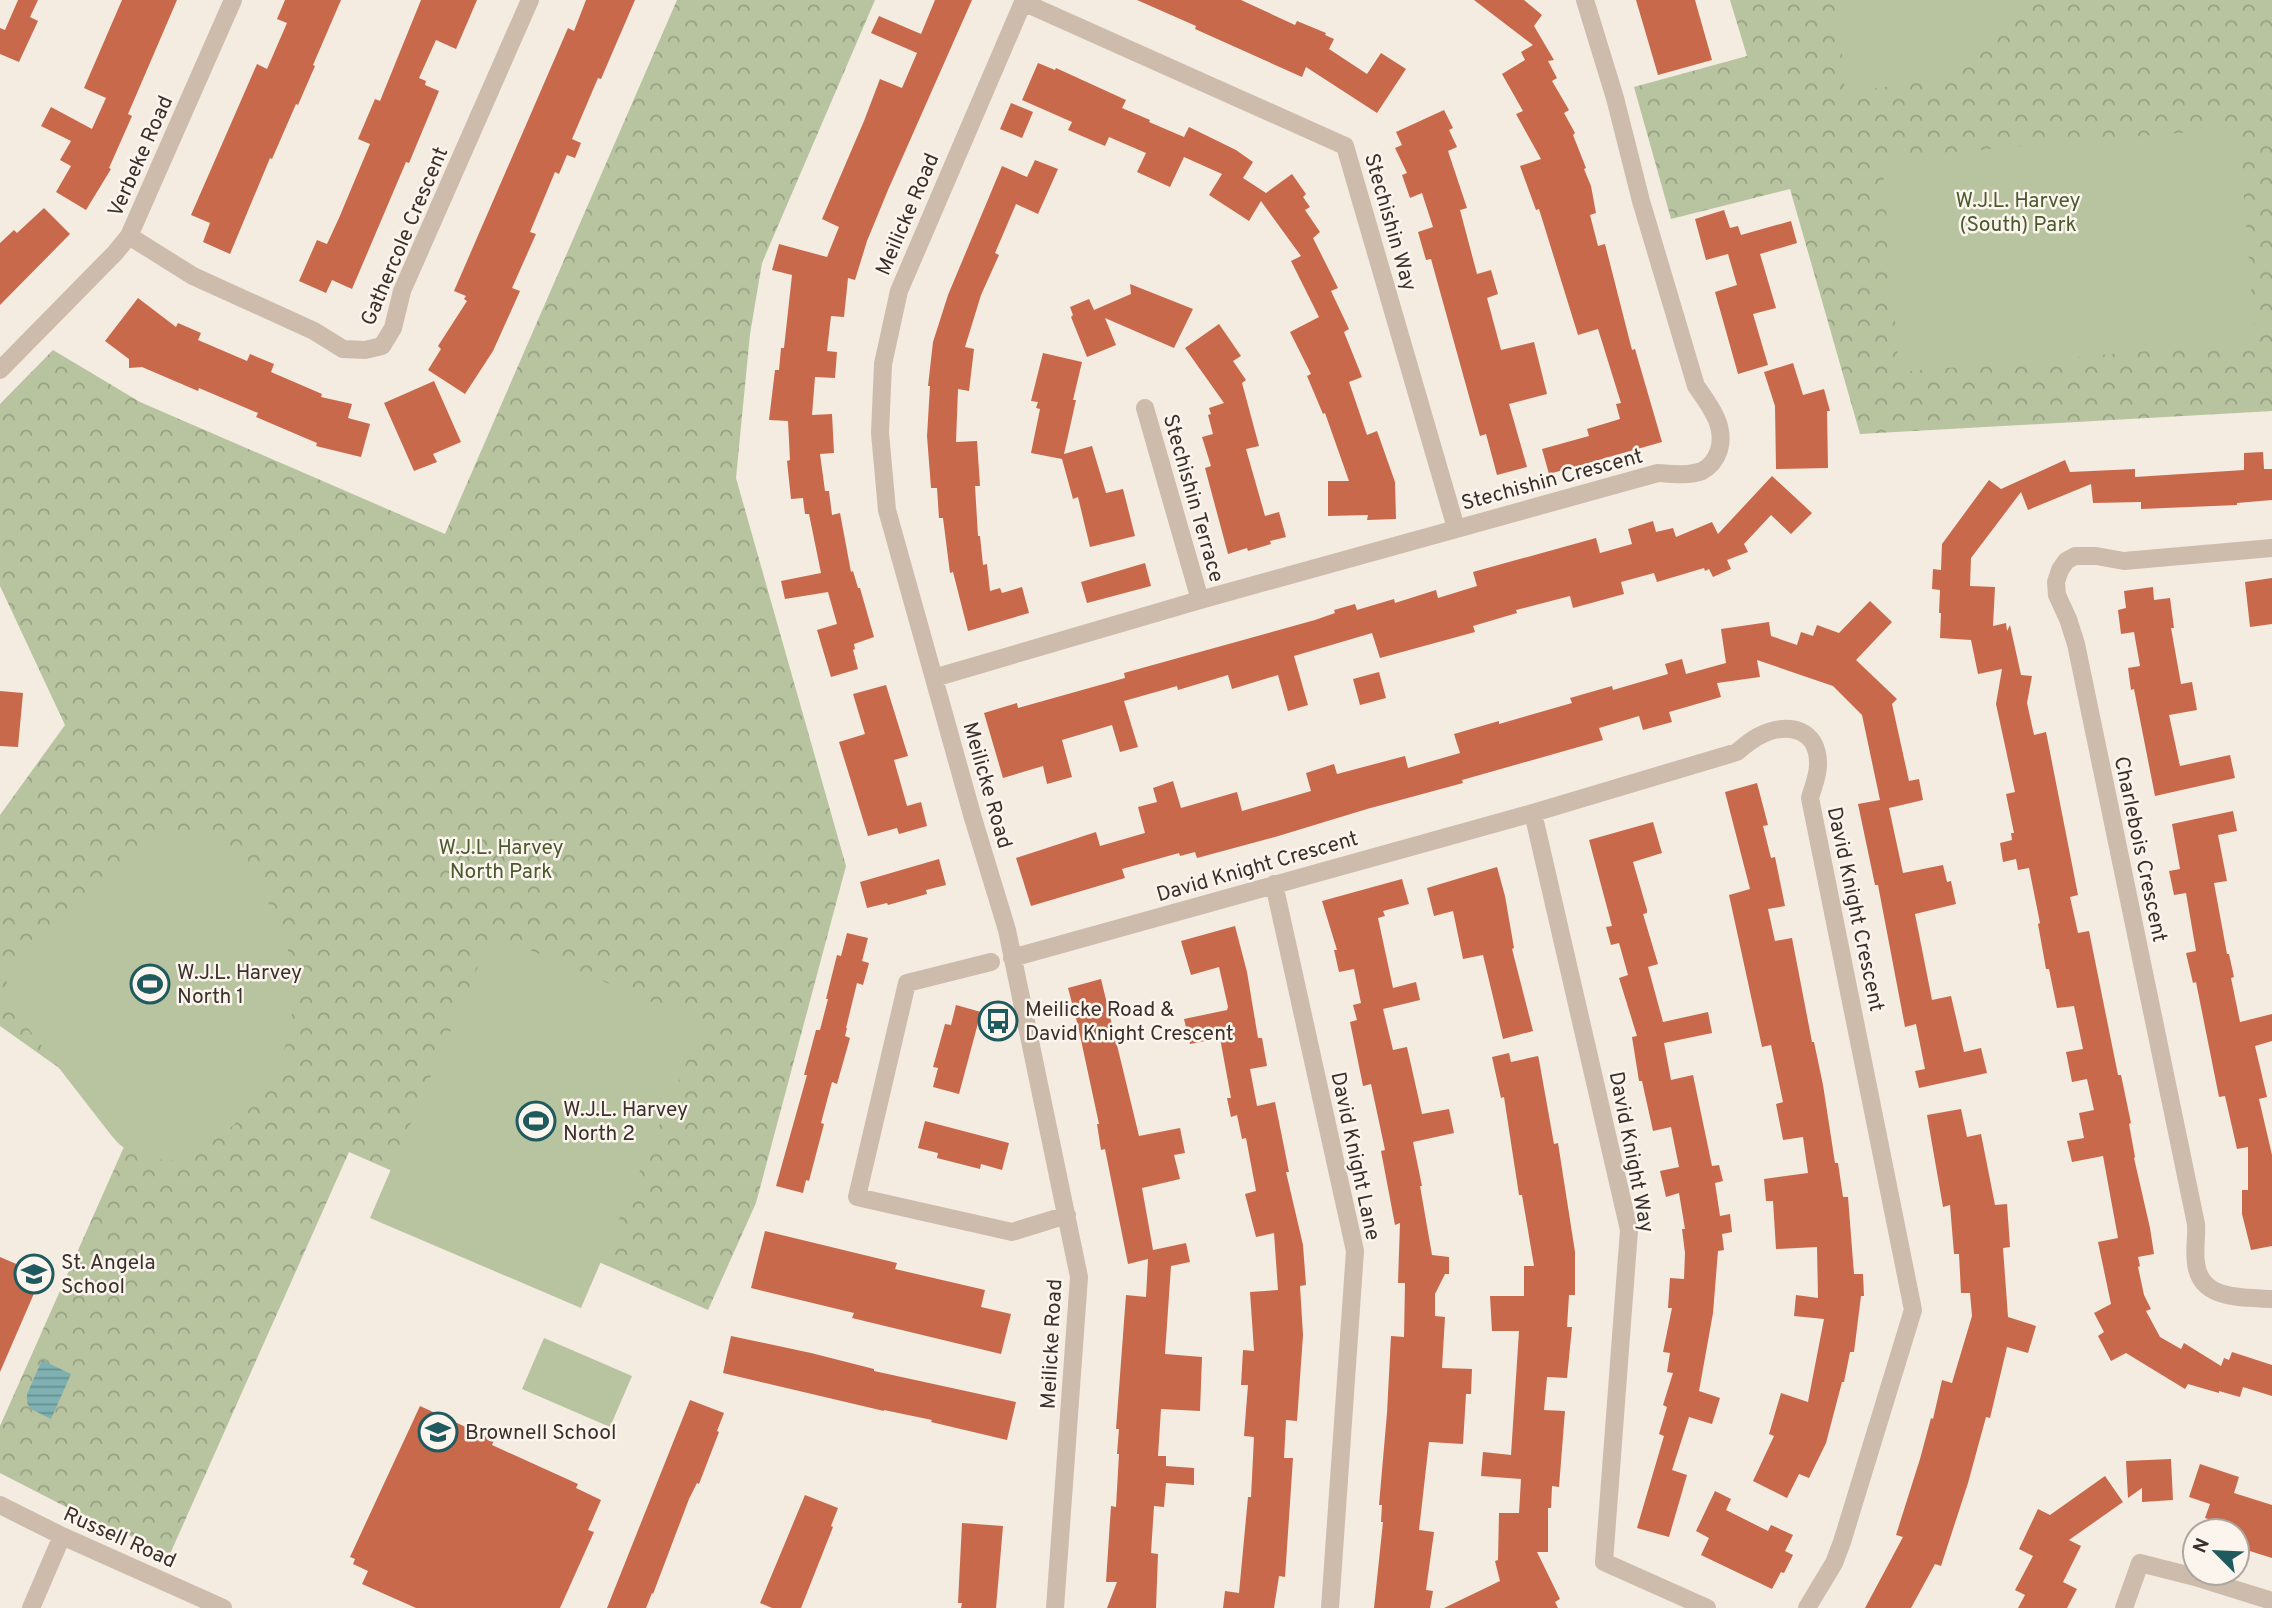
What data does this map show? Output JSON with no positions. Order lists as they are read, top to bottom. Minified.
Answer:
{"streets":{"street":["Verbeke Road","Meilicke Road","Stechishin Way","Gathercole Crescent","Stechishin Crescent","Stechishin Terrace","Charlebois Crescent","David Knight Crescent","David Knight Way","David Knight Lane","Russell Road"]},"crossings":[["Verbeke Road","Gathercole Crescent"],["Meilicke Road","Stechishin Way"],["Meilicke Road","Stechishin Crescent"],["Meilicke Road","David Knight Crescent"],["Stechishin Way","Stechishin Crescent"],["Stechishin Crescent","Stechishin Terrace"],["David Knight Crescent","David Knight Way"],["David Knight Crescent","David Knight Lane"]],"parks":["W.J.L. Harvey (South) Park","W.J.L. Harvey North Park"],"places":{"sports":["W.J.L. Harvey North 1","W.J.L. Harvey North 2"],"bus stop":["Meilicke Road & David Knight Crescent"],"school or university":["St. Angela School","Brownell School"]},"north":"top left"}
